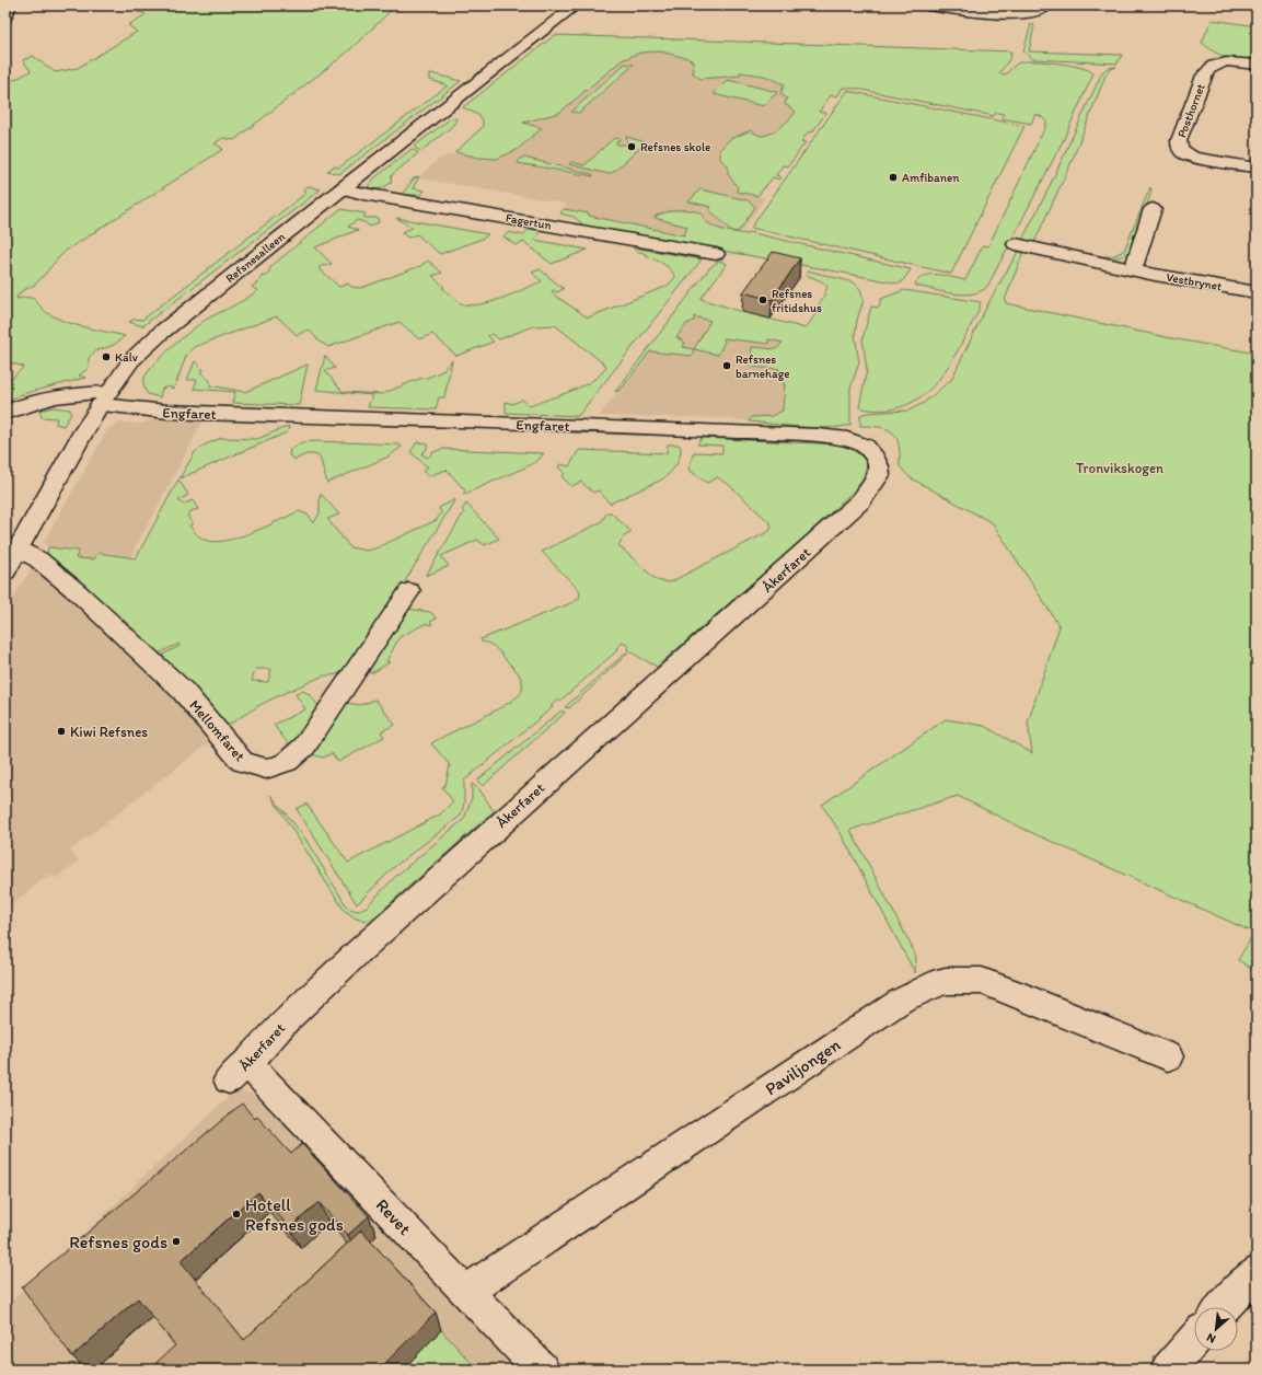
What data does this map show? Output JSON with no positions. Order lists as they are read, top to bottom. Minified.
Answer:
{"streets":{"street":["Posthornet","Fagertun","Refsnesalleen","Vestbrynet","Engfaret","Åkerfaret","Mellomfaret","Paviljongen","Revet"]},"crossings":[["Fagertun","Refsnesalleen"],["Refsnesalleen","Engfaret"],["Refsnesalleen","Mellomfaret"],["Engfaret","Åkerfaret"],["Åkerfaret","Revet"],["Paviljongen","Revet"]],"parks":["Tronvikskogen"],"places":["Refsnes skole","Amfibanen","Refsnes fritidshus","Kalv","Refsnes barnehage","Kiwi Refsnes","Hotell Refsnes gods","Refsnes gods"],"north":"bottom left"}
